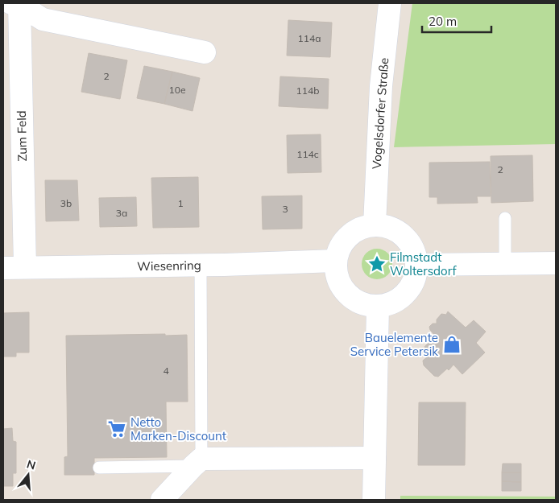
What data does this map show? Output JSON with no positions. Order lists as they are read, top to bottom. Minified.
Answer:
{"streets":{"street":["Vogelsdorfer Straße","Zum Feld","Wiesenring"]},"crossings":[["Vogelsdorfer Straße","Wiesenring"],["Zum Feld","Wiesenring"]],"places":{"place":["Filmstadt Woltersdorf"],"shop":["Bauelemente Service Petersik"],"supermarket":["Netto Marken-Discount"]},"house_numbers":["114a","2","10e","114b","114c","2","3b","1","3","3a","4"],"scale_bar":"20 m","north":"top"}
